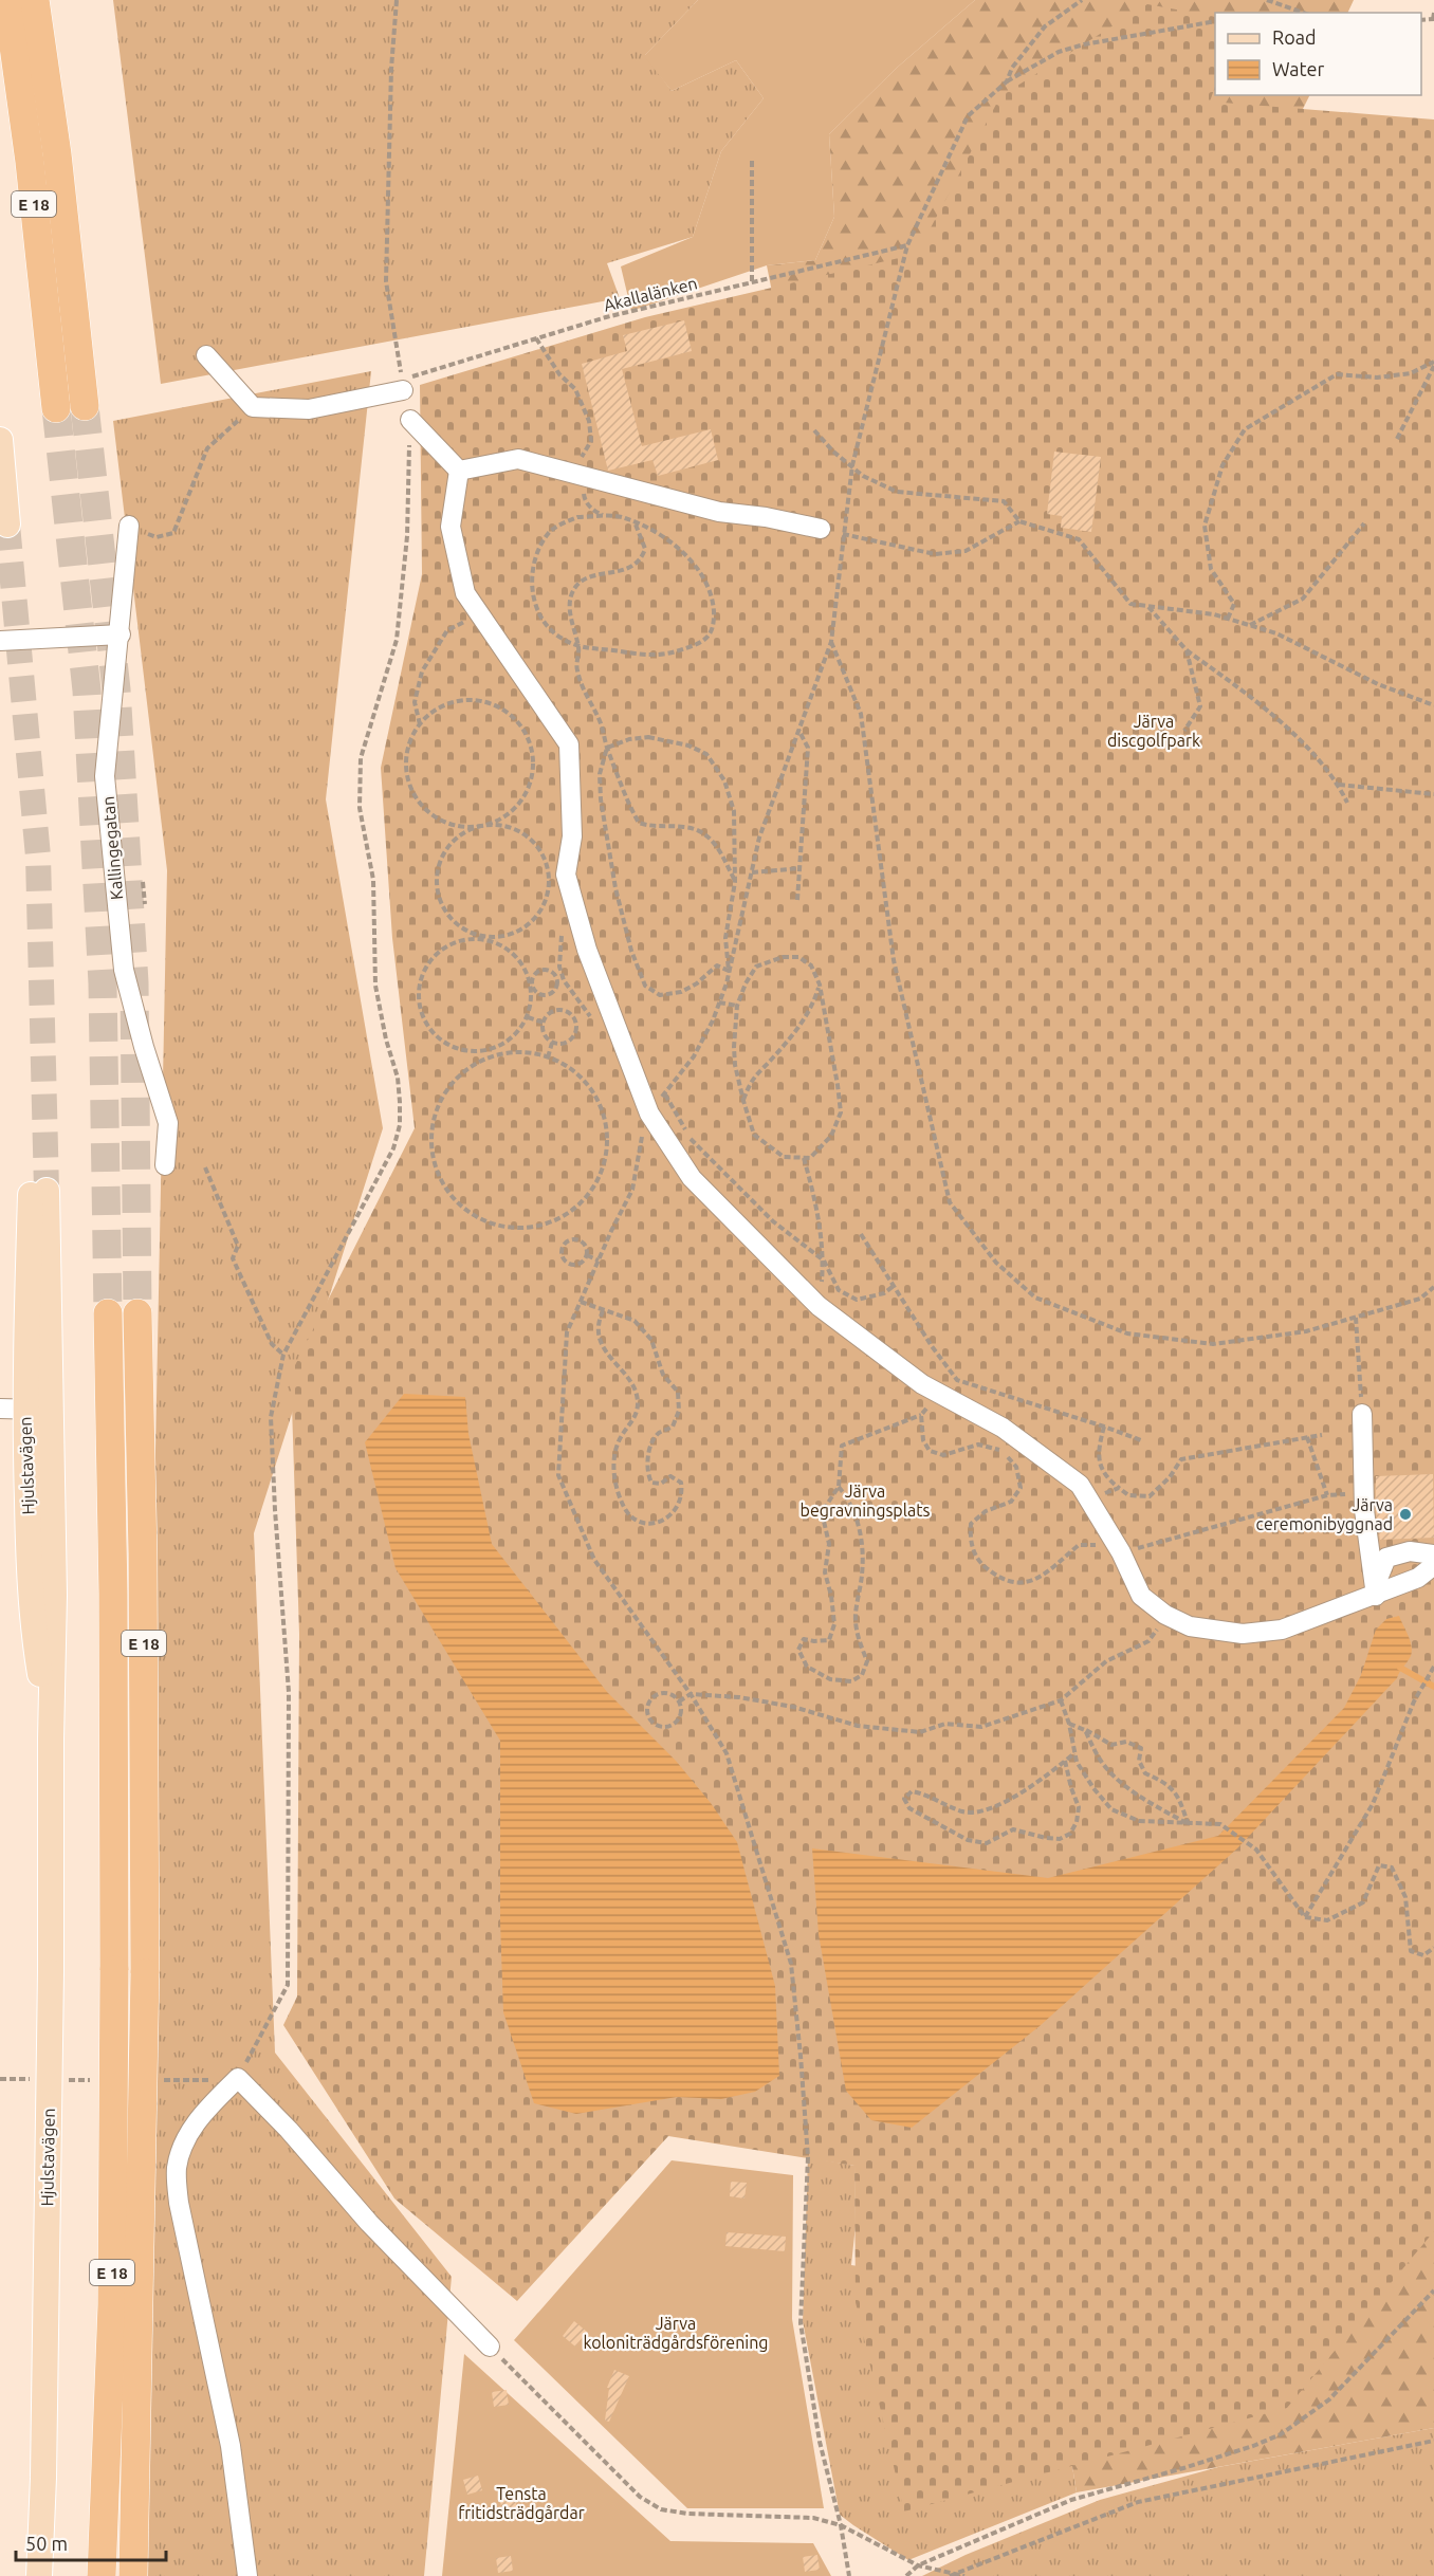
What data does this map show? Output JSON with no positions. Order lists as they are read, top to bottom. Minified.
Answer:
{"streets":{"highway":["E 18"],"main road":["Hjulstavägen"],"street":["Kallingegatan"],"path":["Akallalänken"]},"parks":["Järva discgolfpark","Järva begravningsplats","Järva koloniträdgårdsförening","Tensta fritidsträdgårdar"],"places":["Järva ceremonibyggnad"],"legend":["Road","Water"],"scale_bar":"50 m"}
